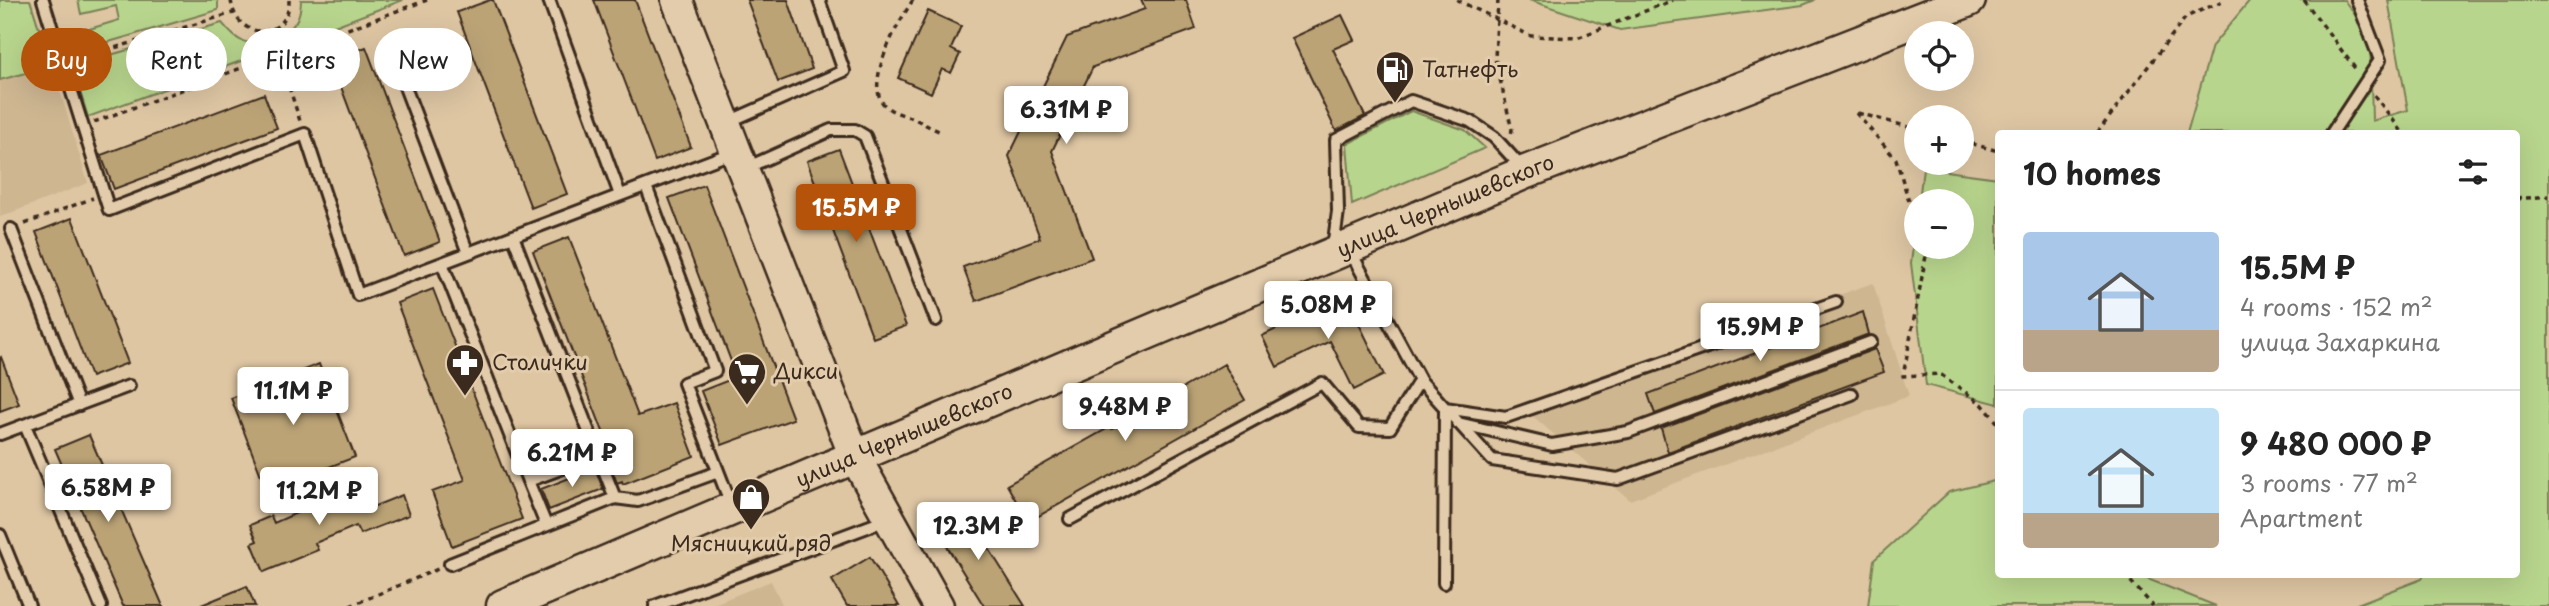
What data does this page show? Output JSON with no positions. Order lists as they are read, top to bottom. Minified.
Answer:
{"streets":{"main road":["улица Чернышевского"]},"places":{"fuel station":["Татнефть"],"pharmacy":["Столички"],"supermarket":["Дикси"],"shop":["Мясницкий ряд"]},"page":{"map_buttons":["+","−"],"chip":["Buy","Rent","Filters","New"],"price":["6.31M ₽","15.5M ₽","5.08M ₽","15.9M ₽","11.1M ₽","9.48M ₽","6.21M ₽","6.58M ₽","11.2M ₽","12.3M ₽"],"heading":"10 homes","list":[{"name":"15.5M ₽","note":"4 rooms · 152 m² · улица Захаркина"},{"name":"9 480 000 ₽","note":"3 rooms · 77 m² · Apartment"}]}}
